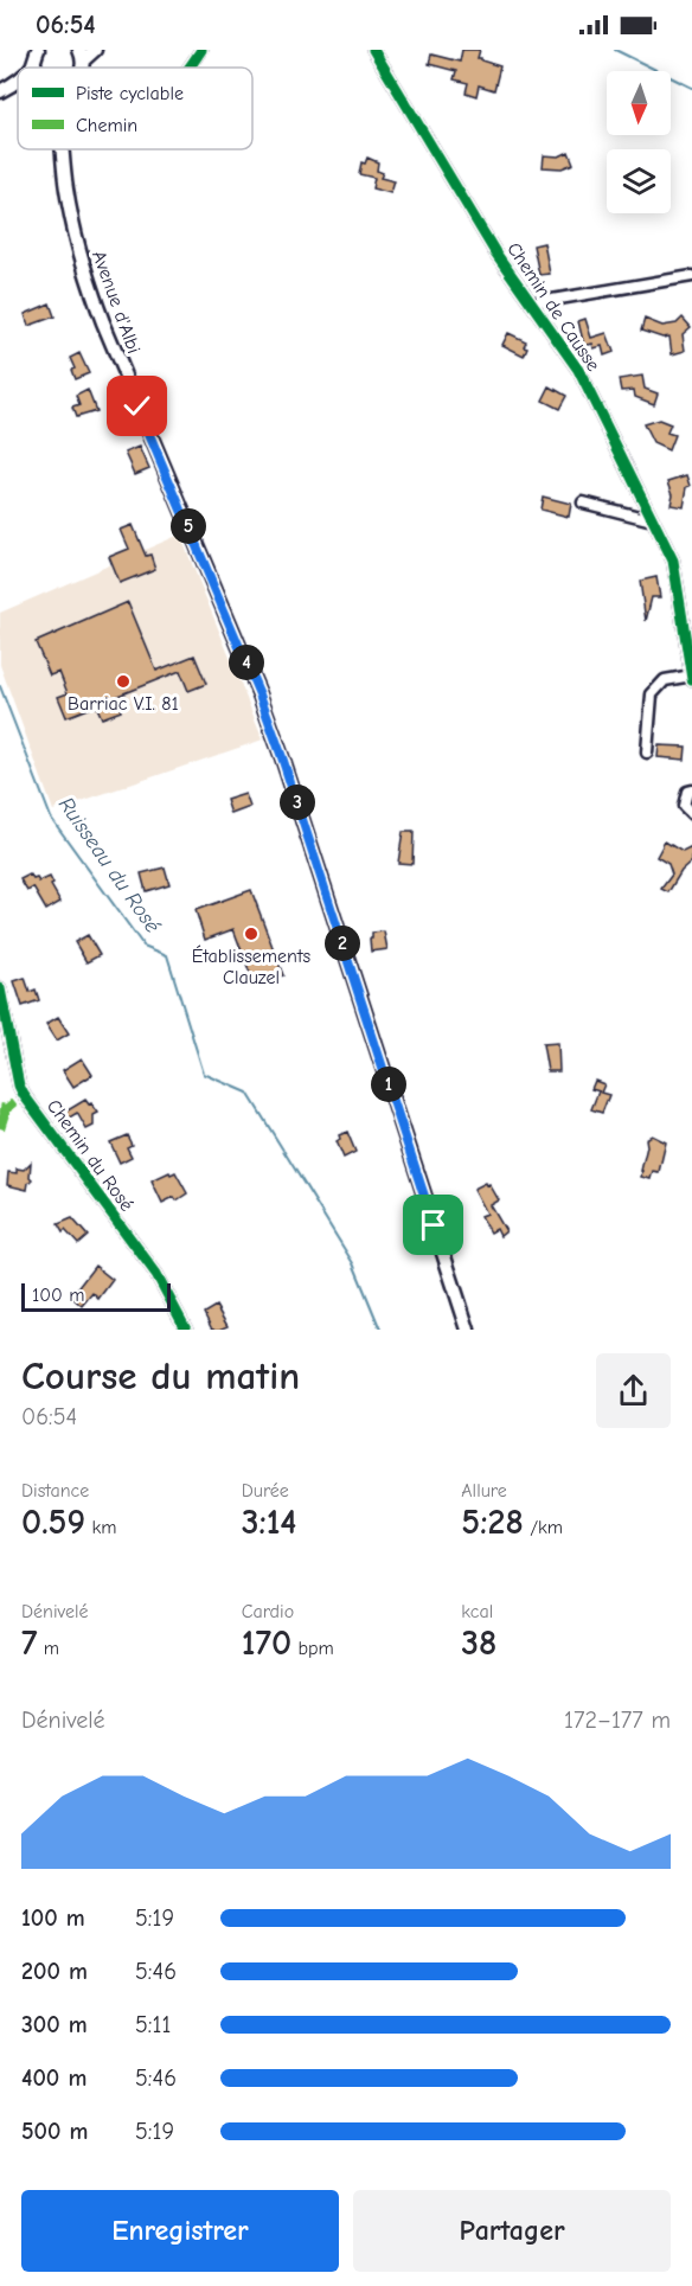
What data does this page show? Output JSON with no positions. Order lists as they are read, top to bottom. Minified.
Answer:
{"streets":{"main road":["Avenue d'Albi"],"street":["Chemin de Causse","Chemin du Rosé"]},"water":["Ruisseau du Rosé"],"places":["Barriac V.I. 81","Établissements Clauzel"],"legend":["Piste cyclable","Chemin"],"scale_bar":"100 m","north":"bottom","page":{"status":"06:54","pins":["5","4","3","2","1"],"scale":"100 m","heading":["Course du matin","06:54"],"stats":[["Distance","0.59 km"],["Durée","3:14"],["Allure","5:28 /km"],["Dénivelé","7 m"],["Cardio","170 bpm"],["kcal","38"]],"chart":["Dénivelé","172–177 m"],"list":[{"name":"100 m","note":"5:19"},{"name":"200 m","note":"5:46"},{"name":"300 m","note":"5:11"},{"name":"400 m","note":"5:46"},{"name":"500 m","note":"5:19"}],"buttons":["Enregistrer","Partager"]}}
